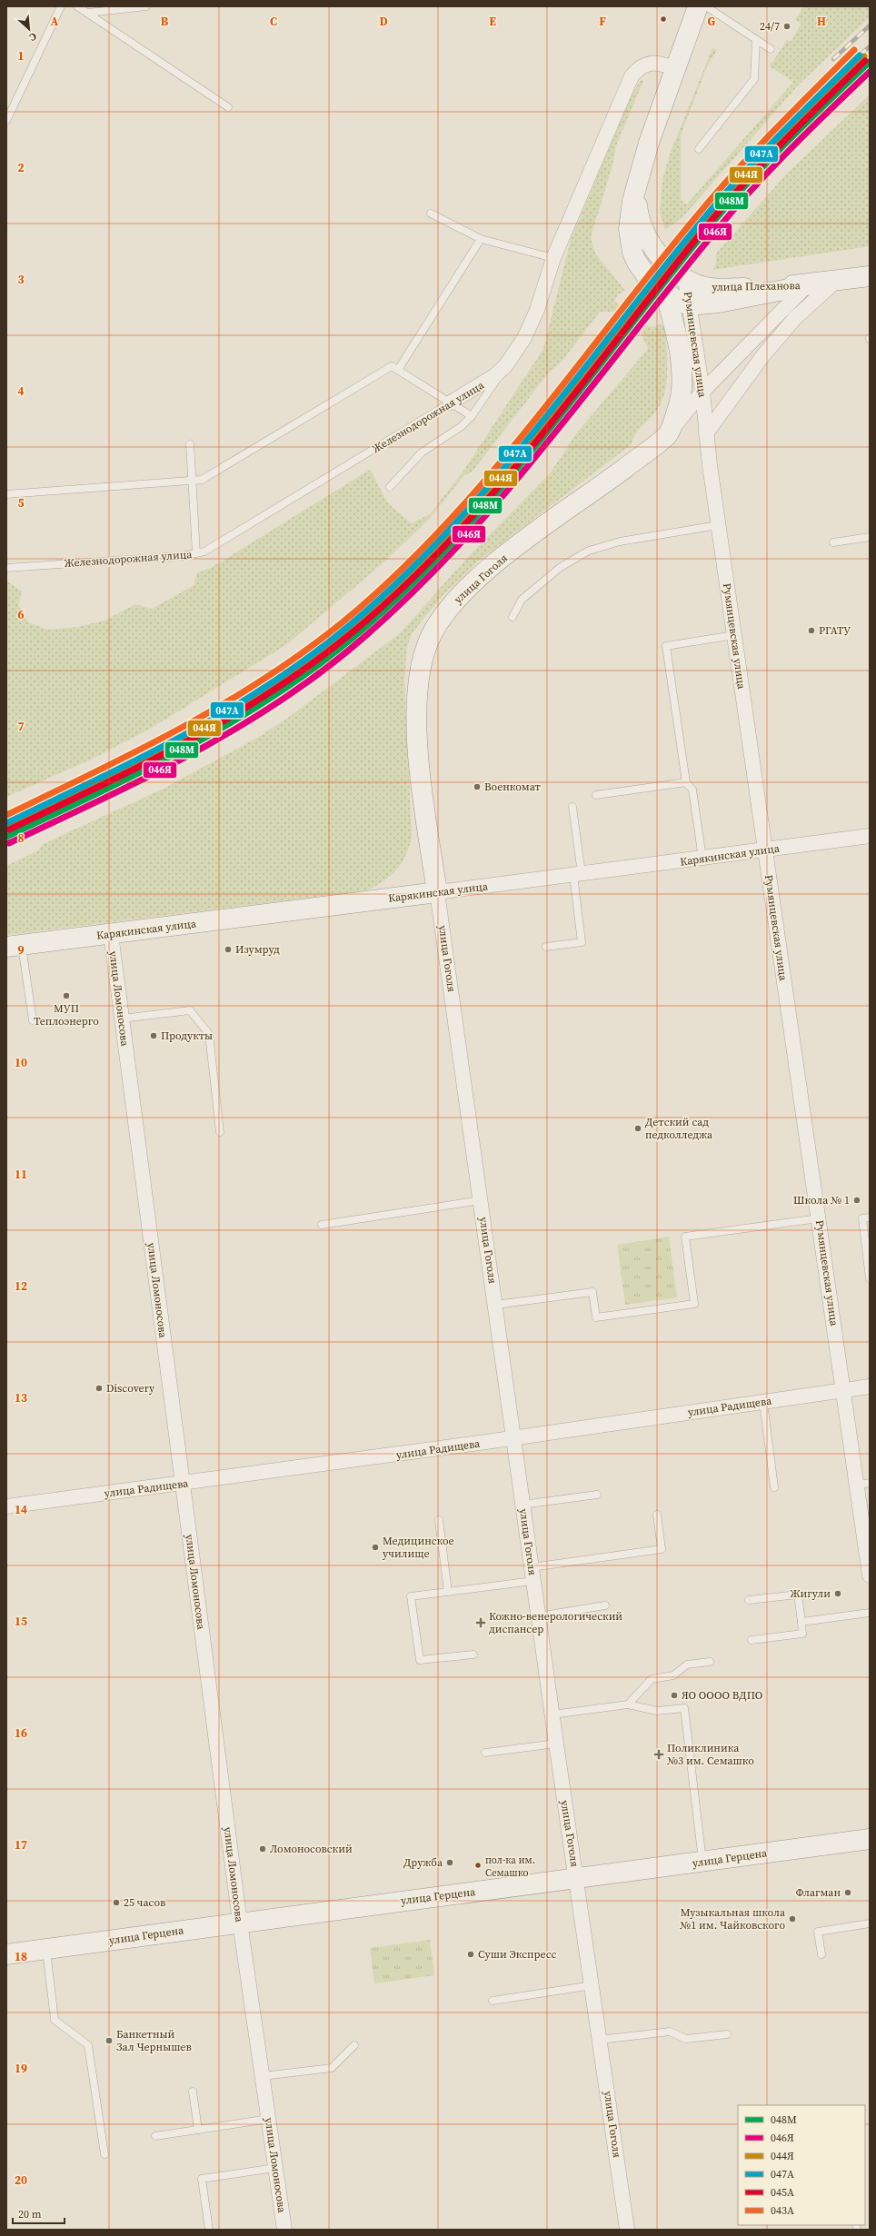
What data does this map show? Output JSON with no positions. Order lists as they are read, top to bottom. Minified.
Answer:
{"streets":{"main road":["улица Плеханова","Румянцевская улица","улица Гоголя","Карякинская улица","улица Герцена"],"street":["Железнодорожная улица","улица Ломоносова","улица Радищева"]},"crossings":[["улица Плеханова","Румянцевская улица"],["улица Плеханова","улица Гоголя"],["Румянцевская улица","улица Гоголя"],["Румянцевская улица","Карякинская улица"],["Румянцевская улица","улица Радищева"],["улица Гоголя","Карякинская улица"],["улица Гоголя","улица Радищева"],["улица Гоголя","улица Герцена"],["Карякинская улица","улица Ломоносова"],["улица Ломоносова","улица Радищева"],["улица Ломоносова","улица Герцена"]],"places":{"other":["24/7","РГАТУ","Военкомат","Изумруд","МУП Теплоэнерго","Продукты","Детский сад педколледжа","Школа № 1","Discovery","Медицинское училище","Жигули","ЯО ОООО ВДПО","Ломоносовский","Дружба","пол-ка им. Семашко","Флагман","25 часов","Музыкальная школа №1 им. Чайковского","Суши Экспресс","Банкетный Зал Чернышев"],"health":["Кожно-венерологический диспансер","Поликлиника №3 им. Семашко"]},"lines":["transit line 043А","transit line 047А","transit line 044Я","transit line 045А","transit line 048М","transit line 046Я"],"legend":["048М","046Я","044Я","047А","045А","043А"],"scale_bar":"20 m","north":"bottom right","grid":{"columns":["A","B","C","D","E","F","G","H"],"rows":["1","2","3","4","5","6","7","8","9","10","11","12","13","14","15","16","17","18","19","20"]}}
